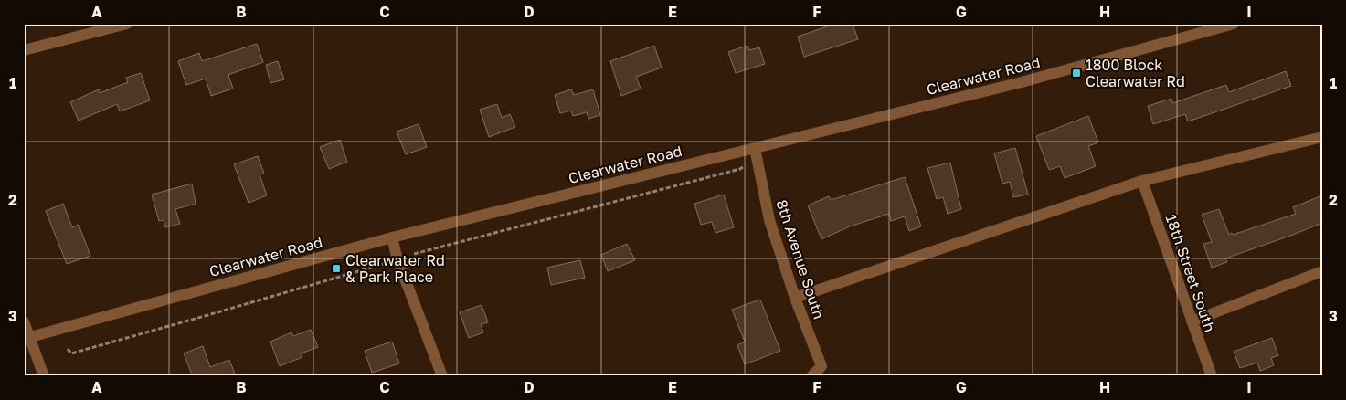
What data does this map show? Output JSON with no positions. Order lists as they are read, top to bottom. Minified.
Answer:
{"streets":{"street":["Clearwater Road","8th Avenue South","18th Street South"]},"crossings":[["Clearwater Road","8th Avenue South"]],"places":{"transit":["1800 Block Clearwater Rd","Clearwater Rd & Park Place"]},"grid":{"columns":["A","B","C","D","E","F","G","H","I"],"rows":["1","2","3"]}}
